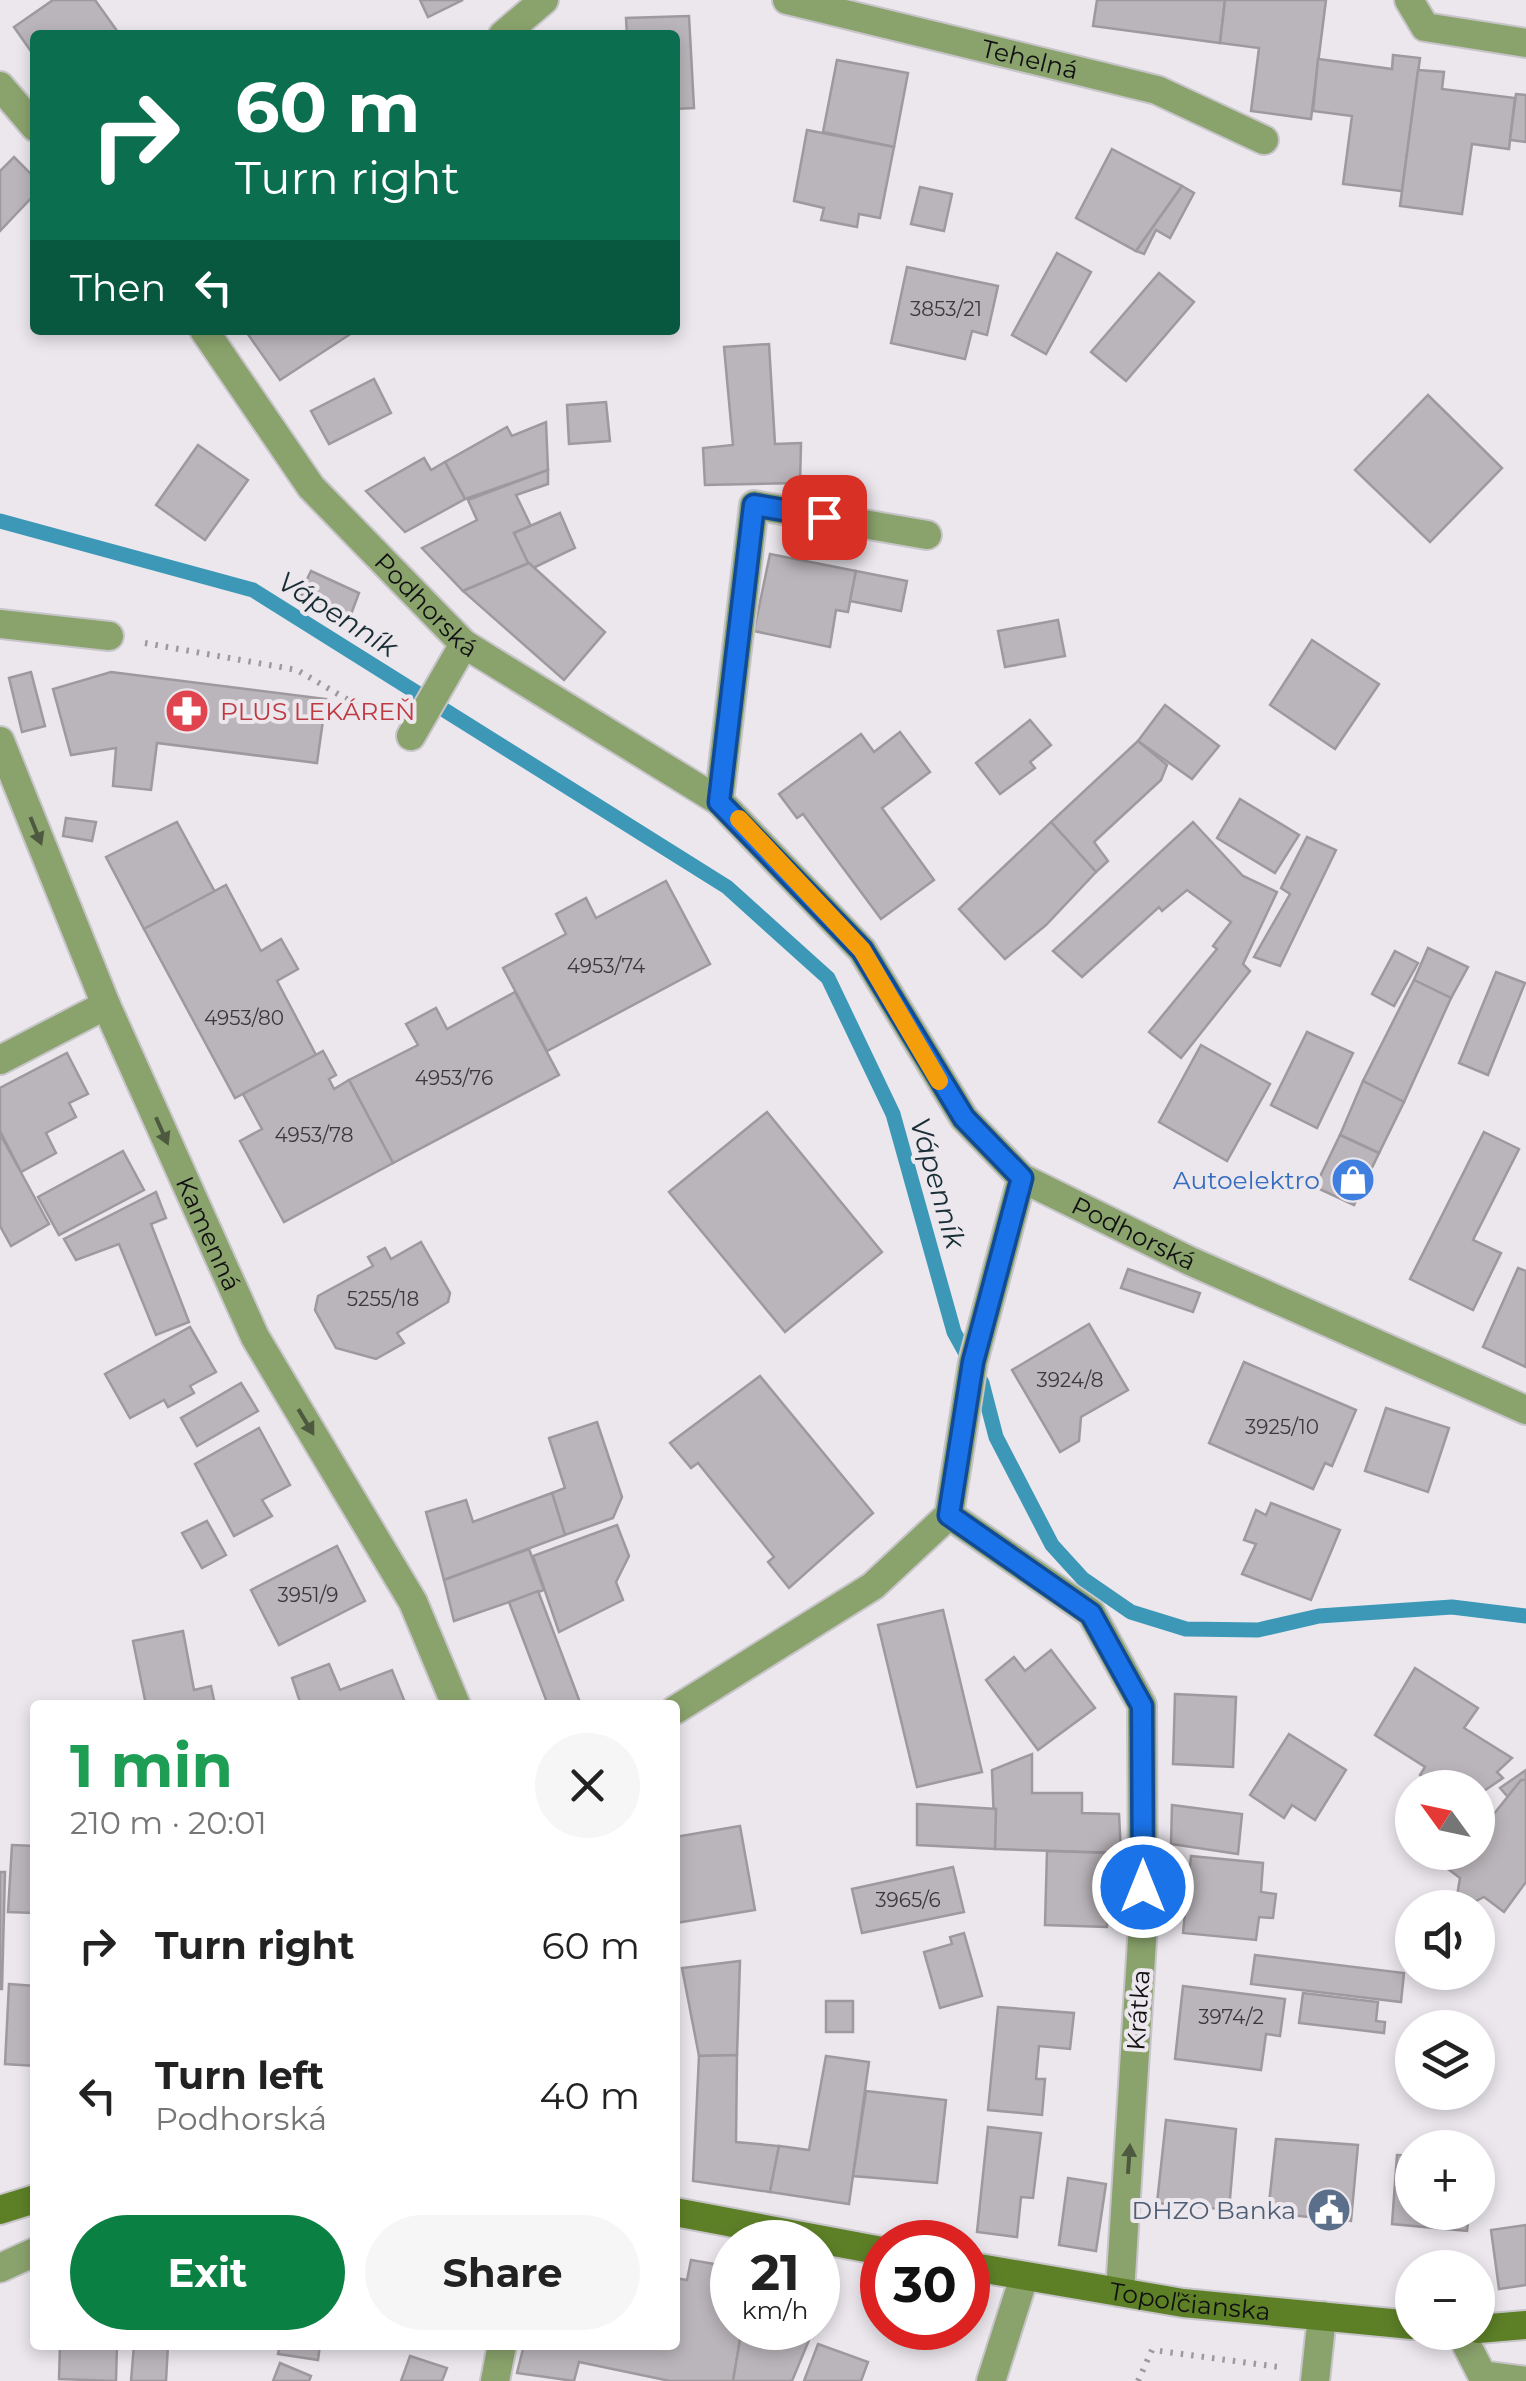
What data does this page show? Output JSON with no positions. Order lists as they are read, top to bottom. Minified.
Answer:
{"streets":{"main road":["Topoľčianska"],"street":["Tehelná","Podhorská","Kamenná","Krátka"]},"crossings":[["Krátka","Topoľčianska"]],"one_way":["Kamenná","Krátka"],"water":["Vápenník"],"places":{"pharmacy":["PLUS LEKÁREŇ"],"shop":["Autoelektro"],"public building":["DHZO Banka"]},"house_numbers":["3853/21","4953/74","4953/80","4953/76","4953/78","5255/18","3924/8","3925/10","3951/9","3965/6","3974/2"],"north":"top left","page":{"turn":["60 m","Turn right"],"then":"Then","heading":["1 min","210 m · 20:01"],"map_buttons":["+","−"],"list":[{"name":"Turn right","value":"60 m"},{"name":"Turn left","note":"Podhorská","value":"40 m"}],"buttons":["Exit","Share"],"speed":"21 km/h","limit":"30"}}
